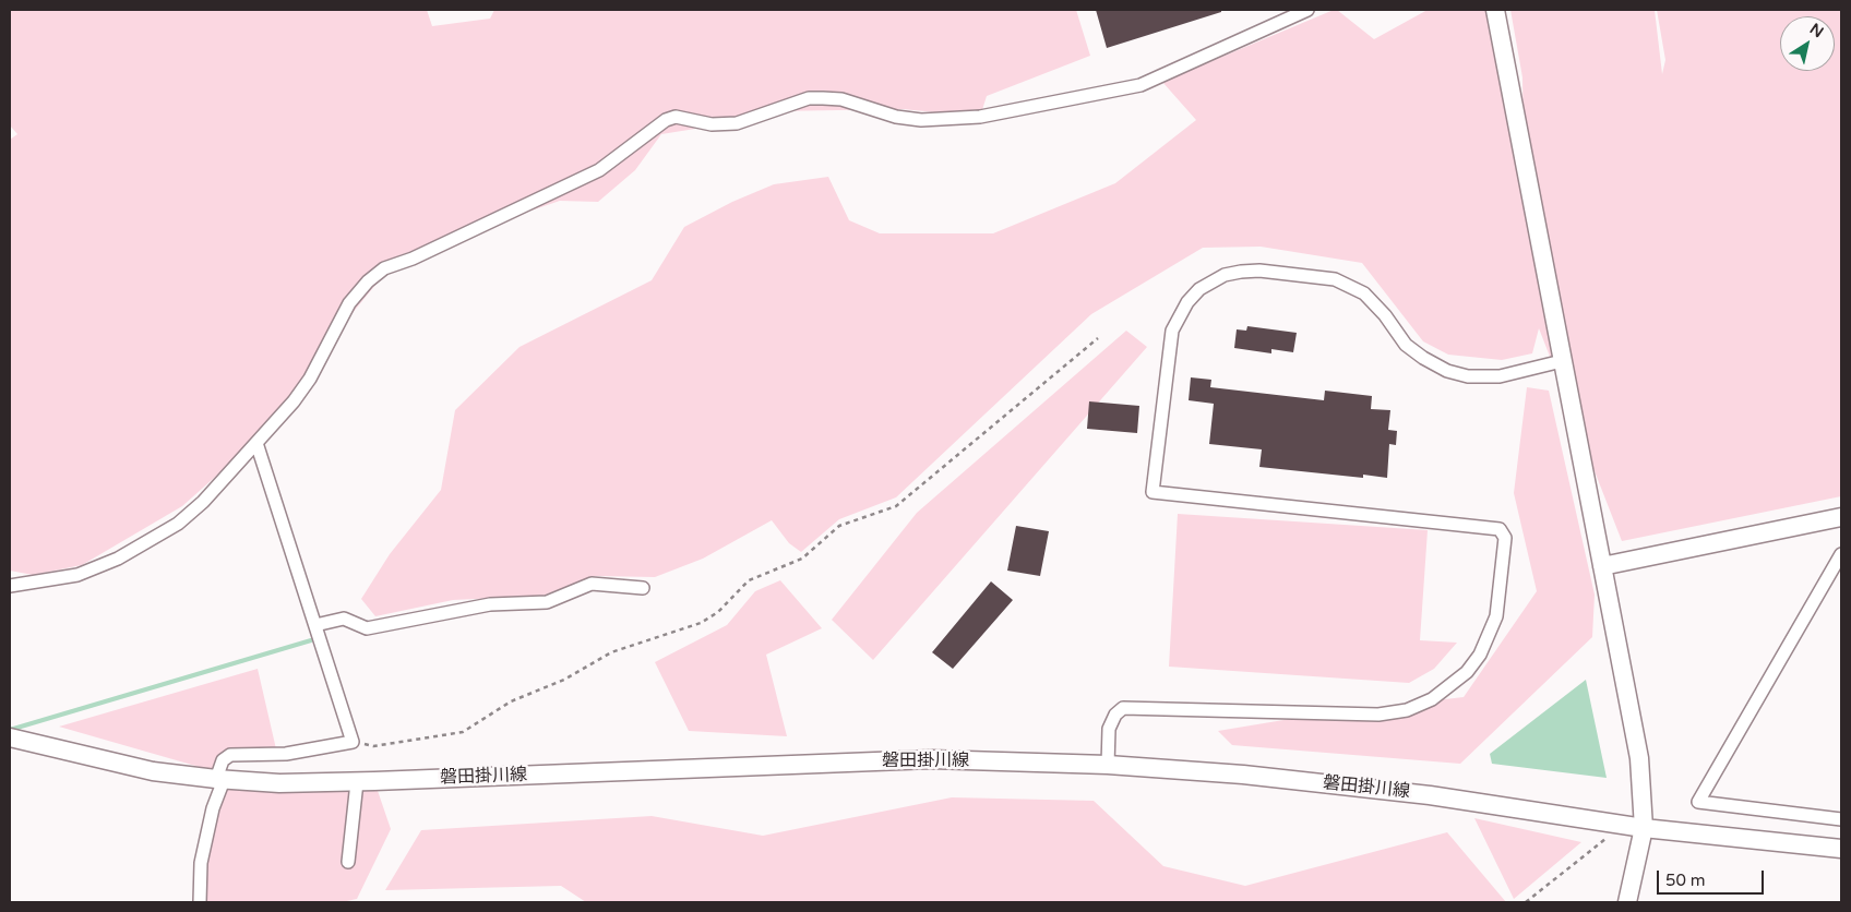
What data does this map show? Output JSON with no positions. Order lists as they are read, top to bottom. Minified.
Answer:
{"streets":{"main road":["磐田掛川線"]},"scale_bar":"50 m","north":"top right"}
